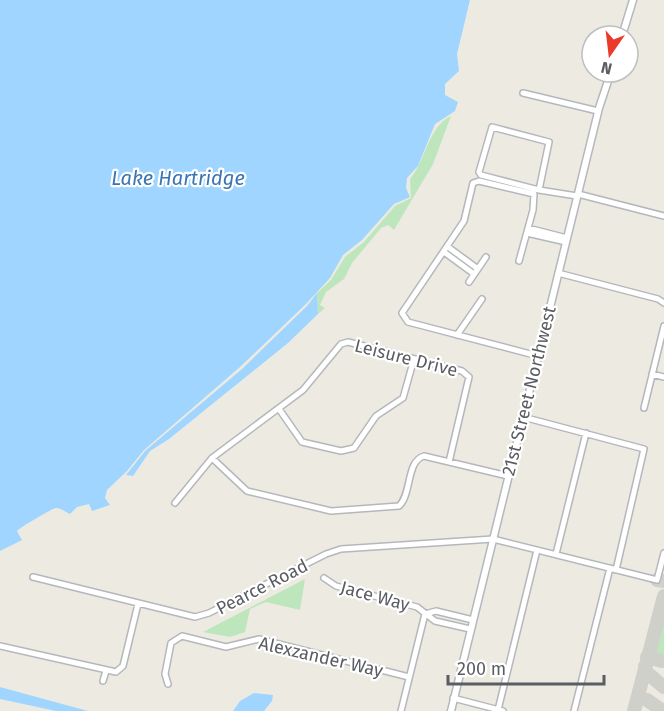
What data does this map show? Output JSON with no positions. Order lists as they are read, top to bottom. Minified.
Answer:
{"streets":{"street":["Leisure Drive","21st Street Northwest","Pearce Road","Jace Way","Alexzander Way"]},"crossings":[["21st Street Northwest","Pearce Road"],["21st Street Northwest","Jace Way"]],"water":["Lake Hartridge"],"scale_bar":"200 m","north":"bottom"}
